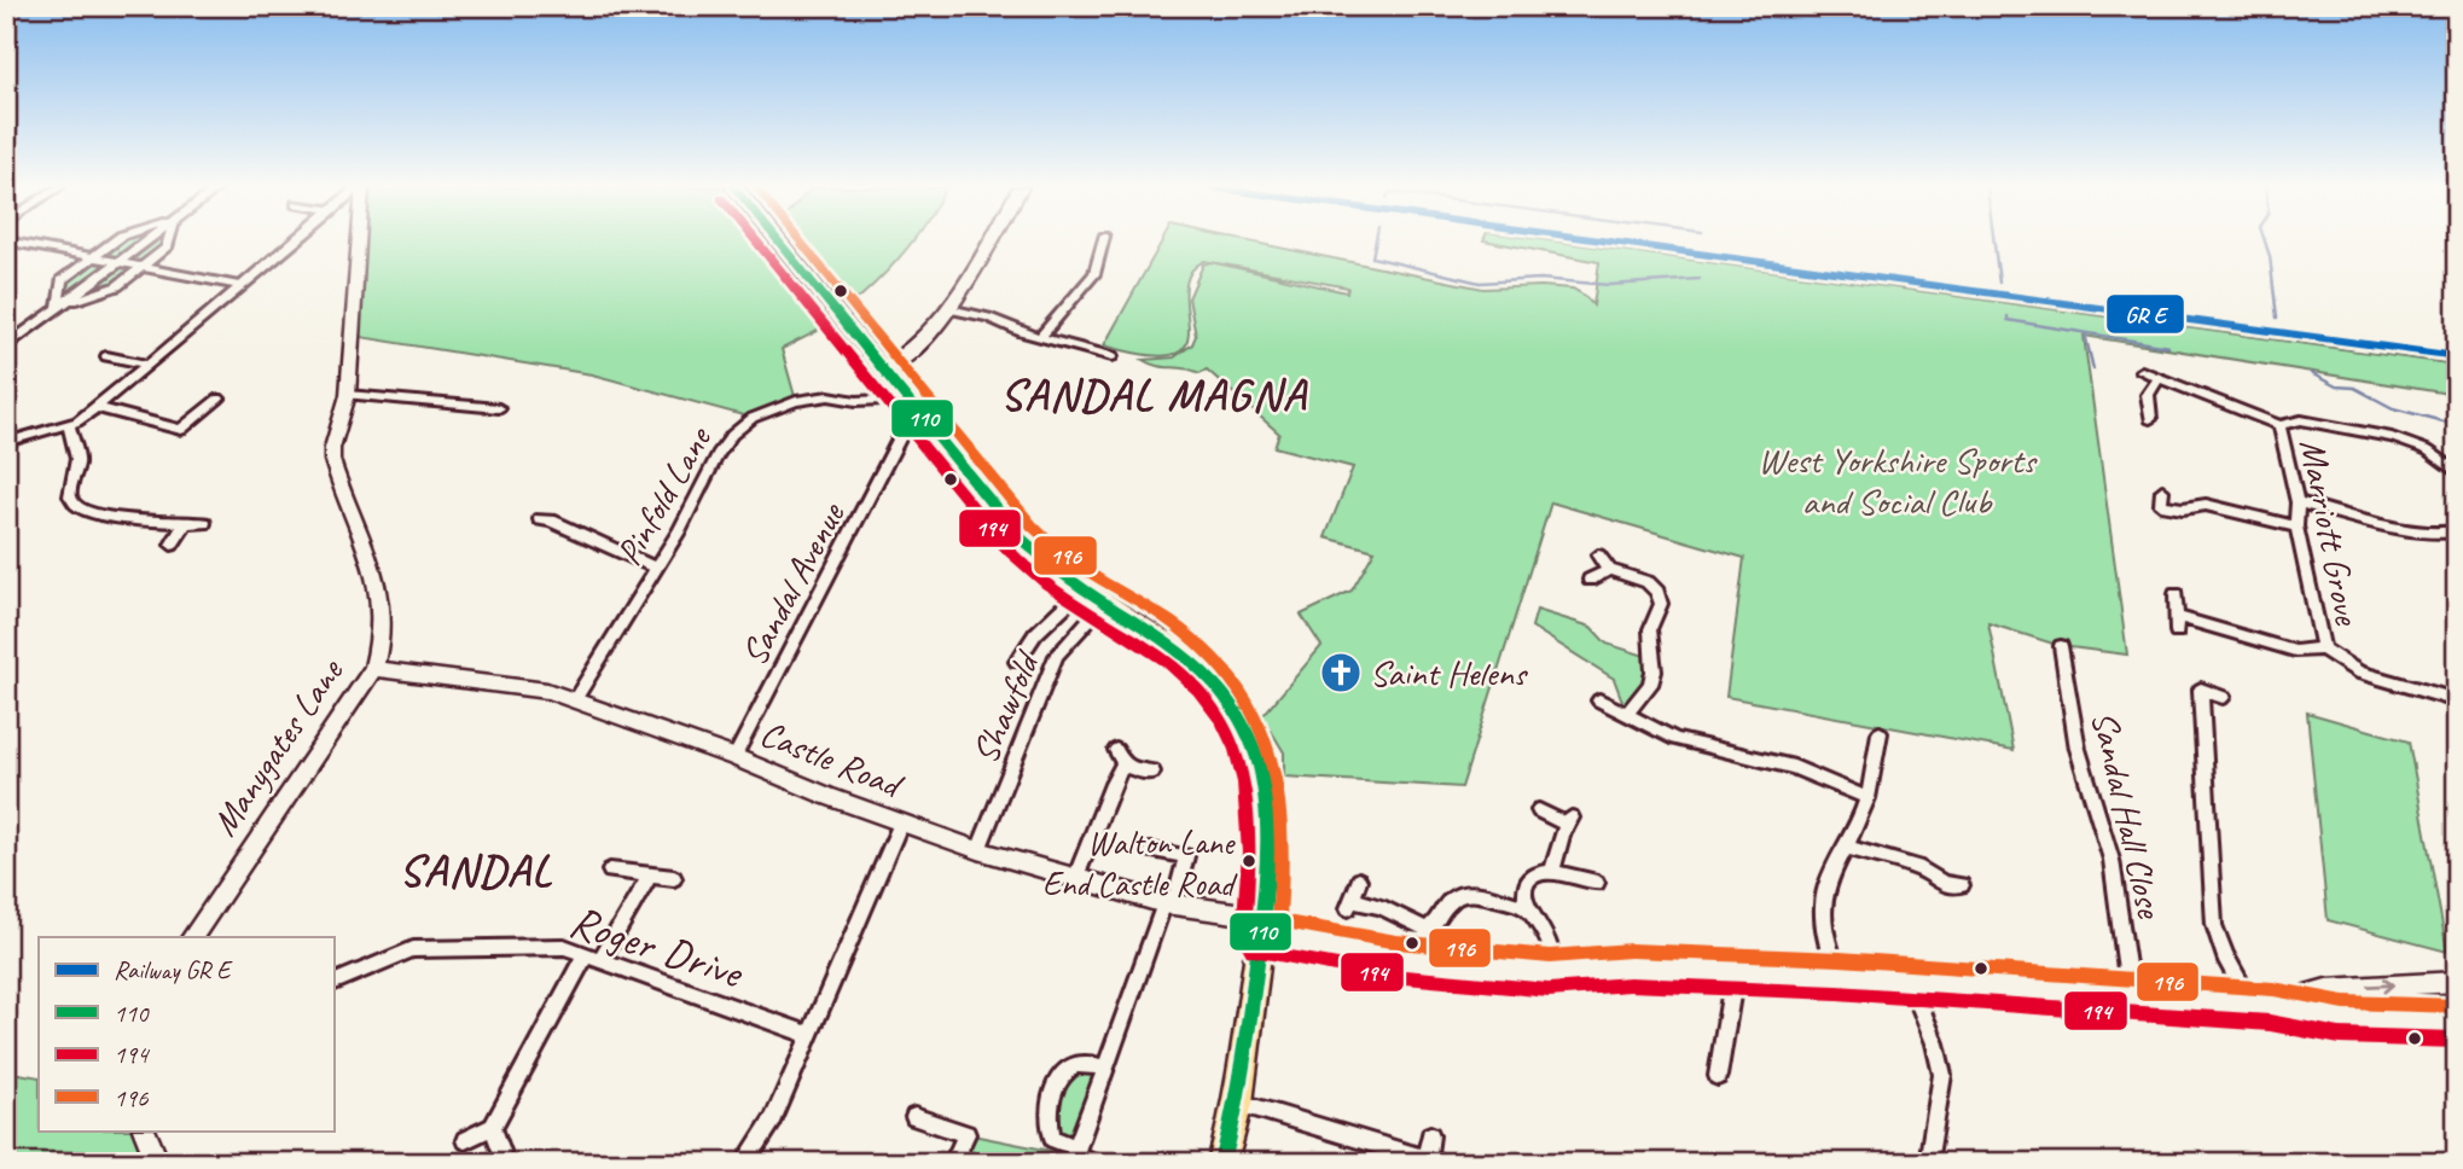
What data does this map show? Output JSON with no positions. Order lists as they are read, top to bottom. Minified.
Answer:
{"streets":{"street":["Pinfold Lane","Marriott Grove","Sandal Avenue","Shawfold","Manygates Lane","Castle Road","Sandal Hall Close","Roger Drive"]},"crossings":[["Pinfold Lane","Castle Road"],["Sandal Avenue","Castle Road"],["Shawfold","Castle Road"],["Manygates Lane","Castle Road"],["Castle Road","Sandal Hall Close"]],"districts":["SANDAL MAGNA","SANDAL"],"parks":["West Yorkshire Sports and Social Club"],"places":{"church":["Saint Helens"],"other":["Walton Lane End Castle Road"]},"lines":["transit line 110","transit line 194","transit line 196"],"legend":["Railway GR E","110","194","196"]}
